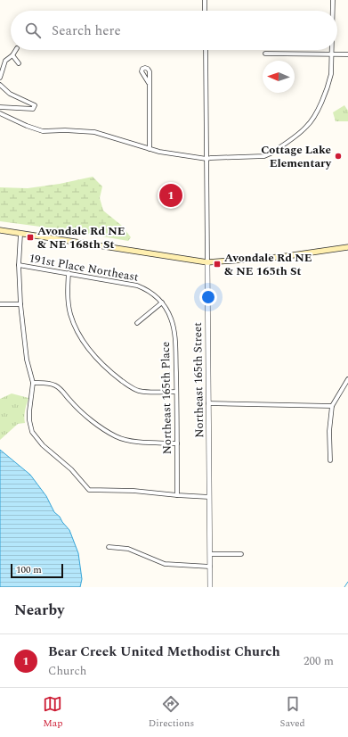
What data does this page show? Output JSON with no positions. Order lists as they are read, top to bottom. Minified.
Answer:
{"streets":{"street":["191st Place Northeast","Northeast 165th Street","Northeast 165th Place"]},"crossings":[["191st Place Northeast","Northeast 165th Place"]],"places":{"other":["Cottage Lake Elementary"],"transit":["Avondale Rd NE & NE 168th St","Avondale Rd NE & NE 165th St"]},"scale_bar":"100 m","north":"left","page":{"search":"Search here","pins":"1","scale":"100 m","heading":"Nearby","list":[{"mark":"1","name":"Bear Creek United Methodist Church","note":"Church","value":"200 m"}],"nav":["Map","Directions","Saved"]}}
